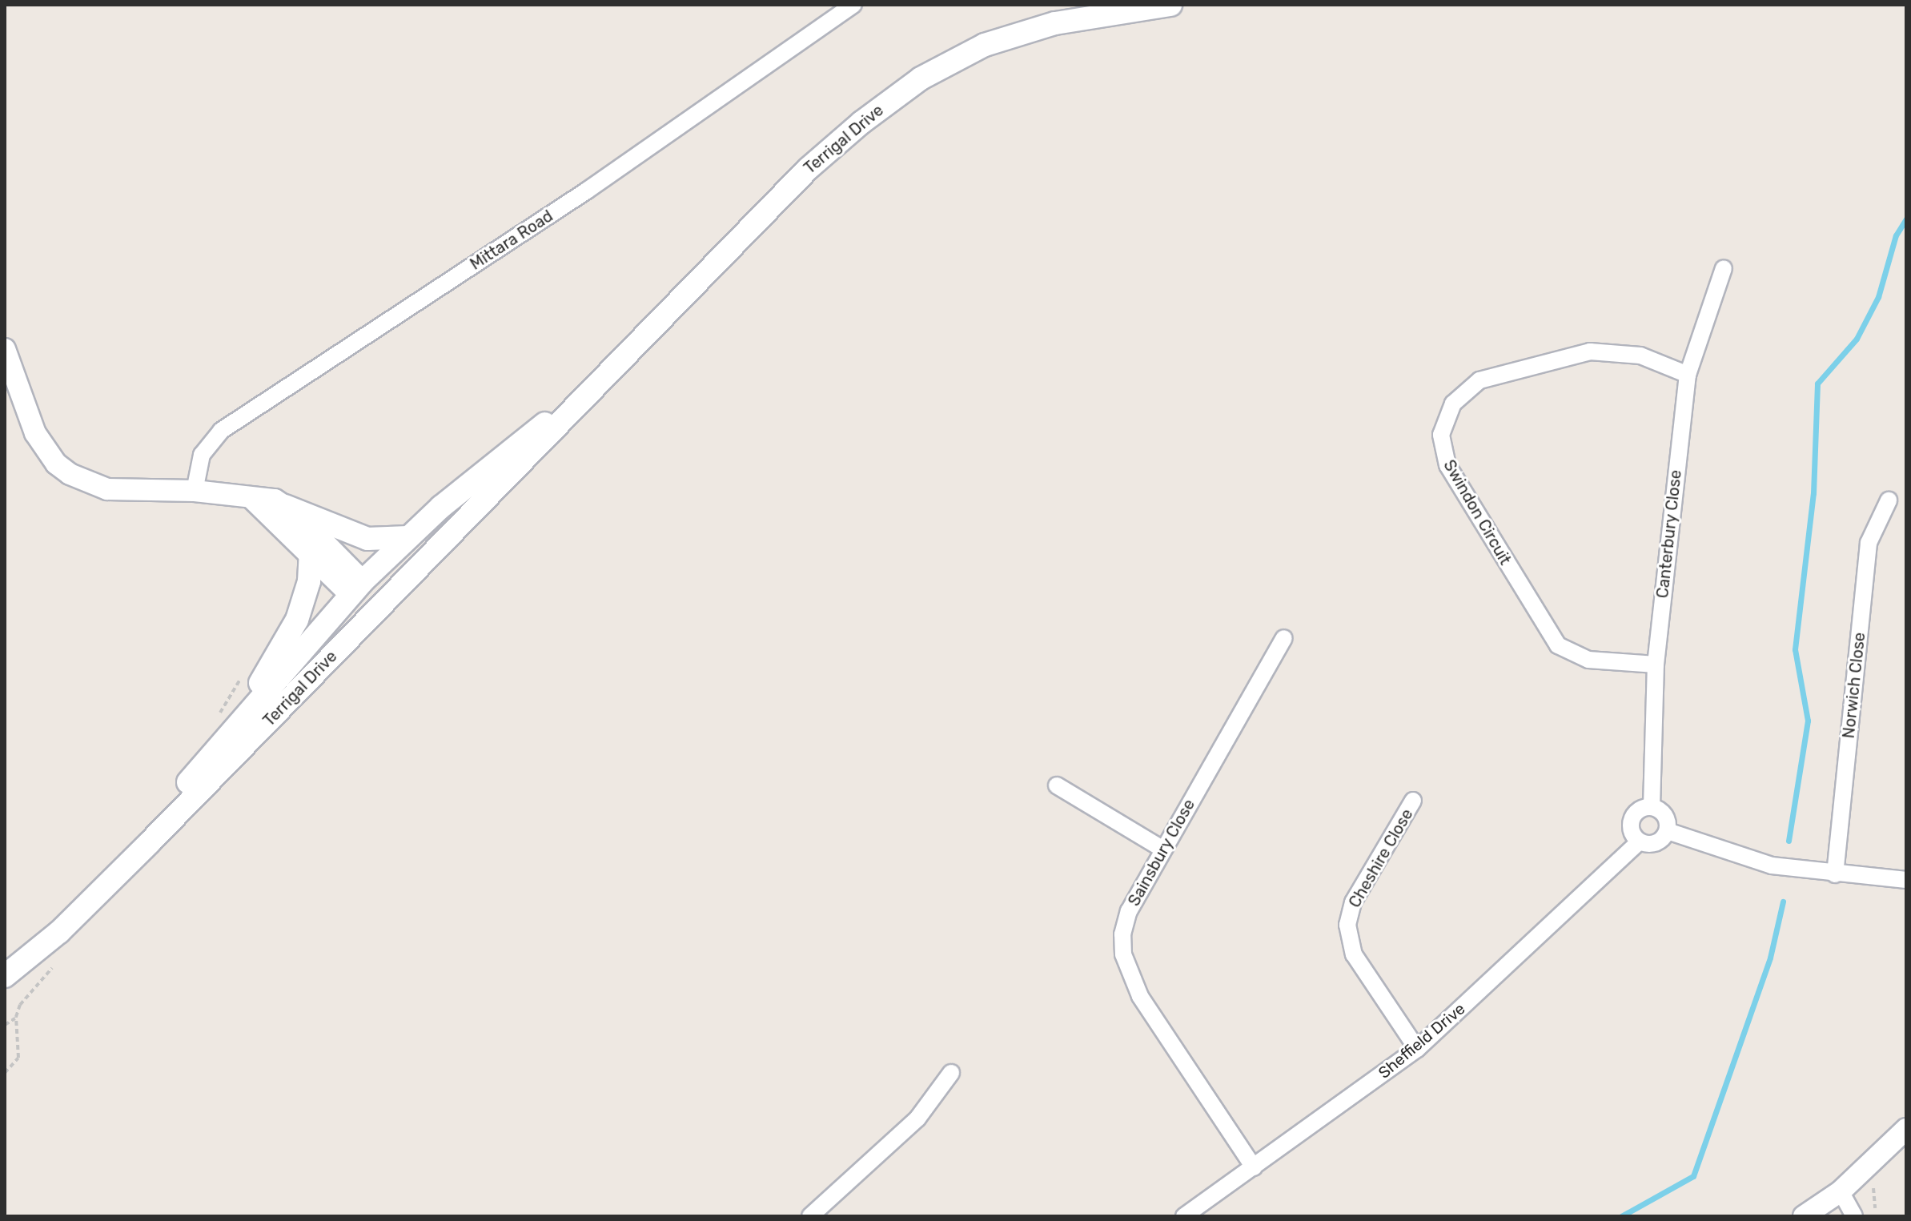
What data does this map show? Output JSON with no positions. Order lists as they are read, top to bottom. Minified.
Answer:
{"streets":{"main road":["Terrigal Drive"],"street":["Mittara Road","Swindon Circuit","Canterbury Close","Norwich Close","Sainsbury Close","Cheshire Close","Sheffield Drive"]},"crossings":[["Swindon Circuit","Canterbury Close"],["Canterbury Close","Sheffield Drive"],["Sainsbury Close","Sheffield Drive"],["Cheshire Close","Sheffield Drive"]]}
